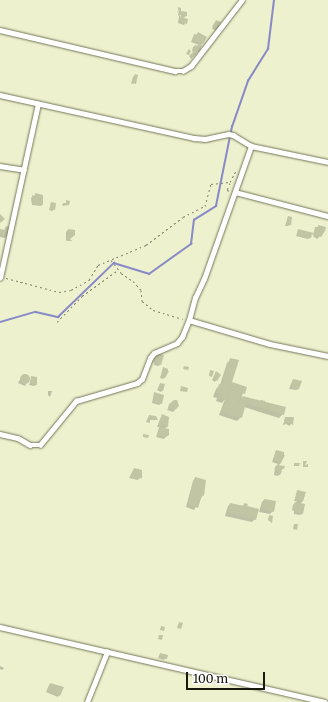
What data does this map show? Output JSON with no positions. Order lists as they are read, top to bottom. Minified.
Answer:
{"scale_bar":"100 m"}
